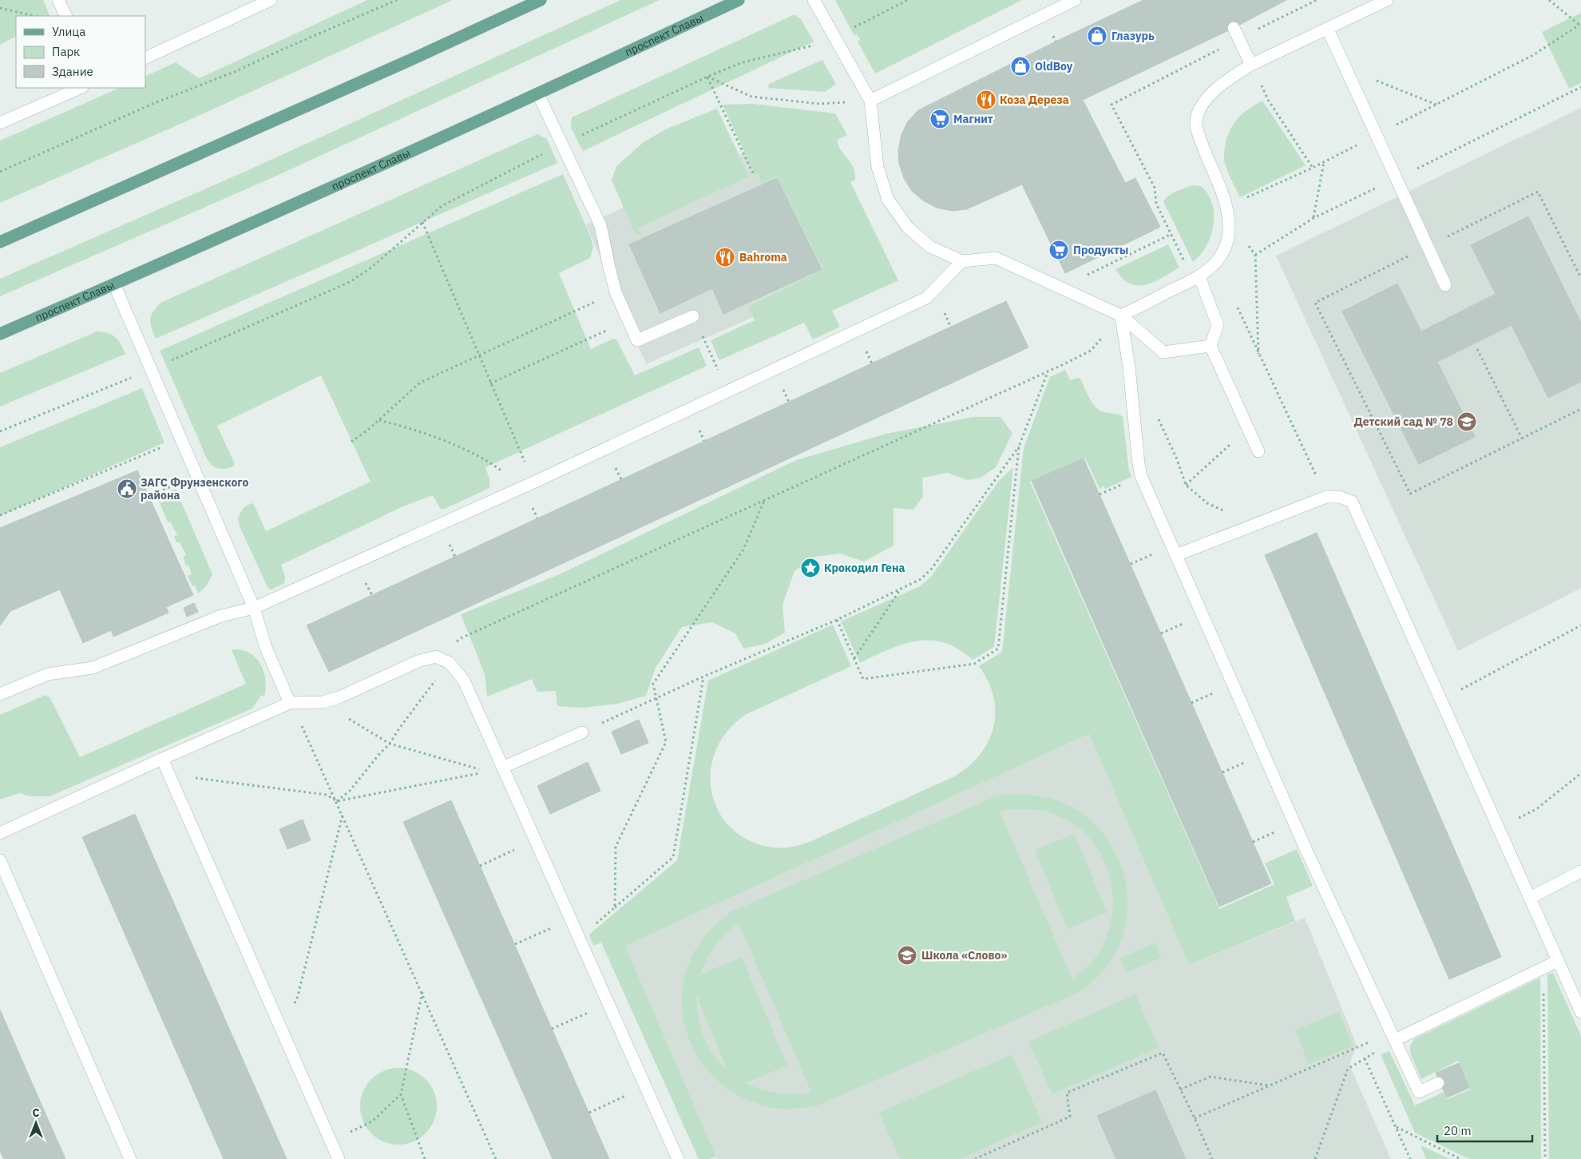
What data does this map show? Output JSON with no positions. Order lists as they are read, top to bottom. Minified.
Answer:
{"streets":{"main road":["проспект Славы"]},"places":{"shop":["Глазурь","OldBoy"],"restaurant":["Коза Дереза","Bahroma"],"supermarket":["Магнит","Продукты"],"school or university":["Детский сад № 78","Школа «Слово»"],"public building":["ЗАГС Фрунзенского района"],"place":["Крокодил Гена"]},"legend":["Улица","Парк","Здание"],"scale_bar":"20 m","north":"top"}
